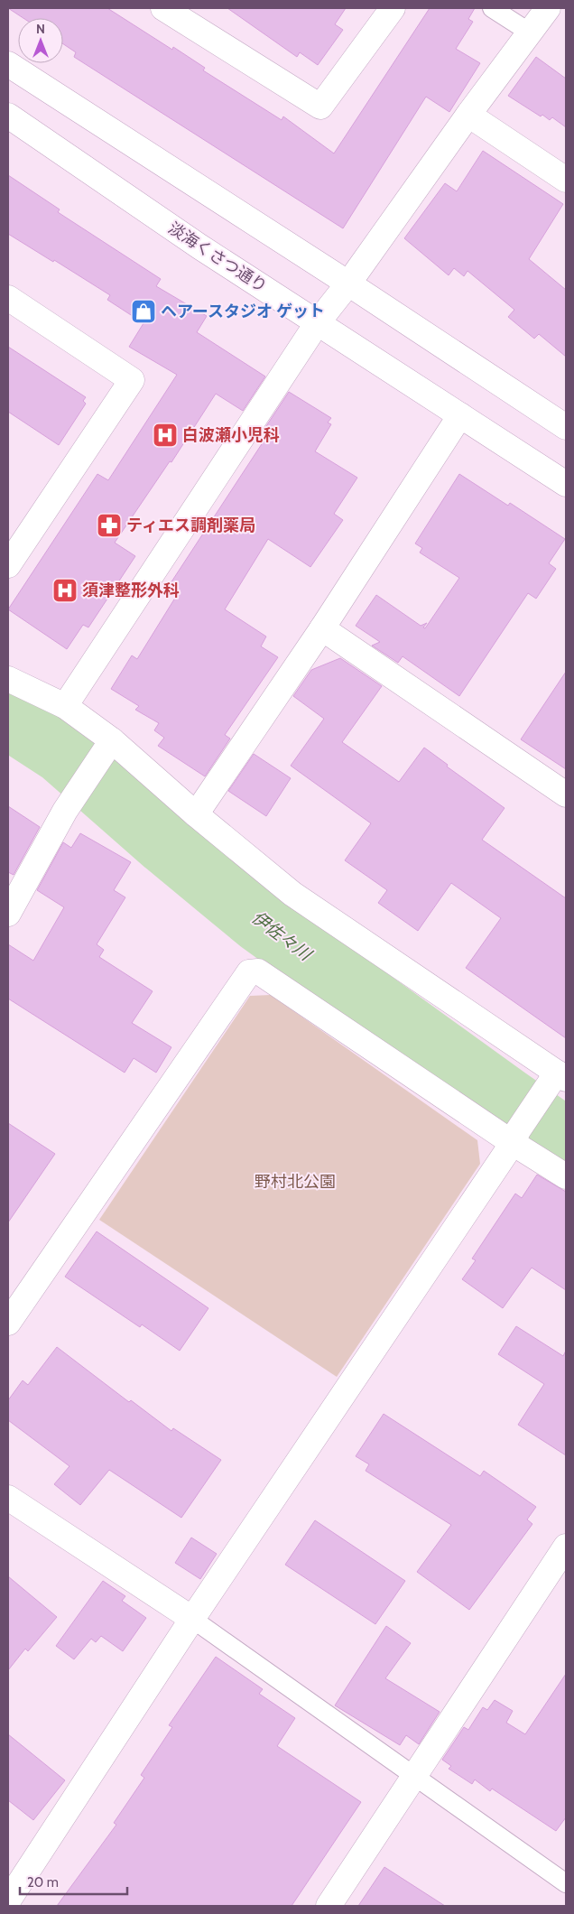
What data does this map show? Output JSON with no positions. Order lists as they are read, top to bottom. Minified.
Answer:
{"streets":{"street":["淡海くさつ通り"]},"water":["伊佐々川"],"parks":["野村北公園"],"places":{"shop":["ヘアースタジオ ゲット"],"hospital":["白波瀬小児科","須津整形外科"],"pharmacy":["ティエス調剤薬局"]},"scale_bar":"20 m","north":"top"}
